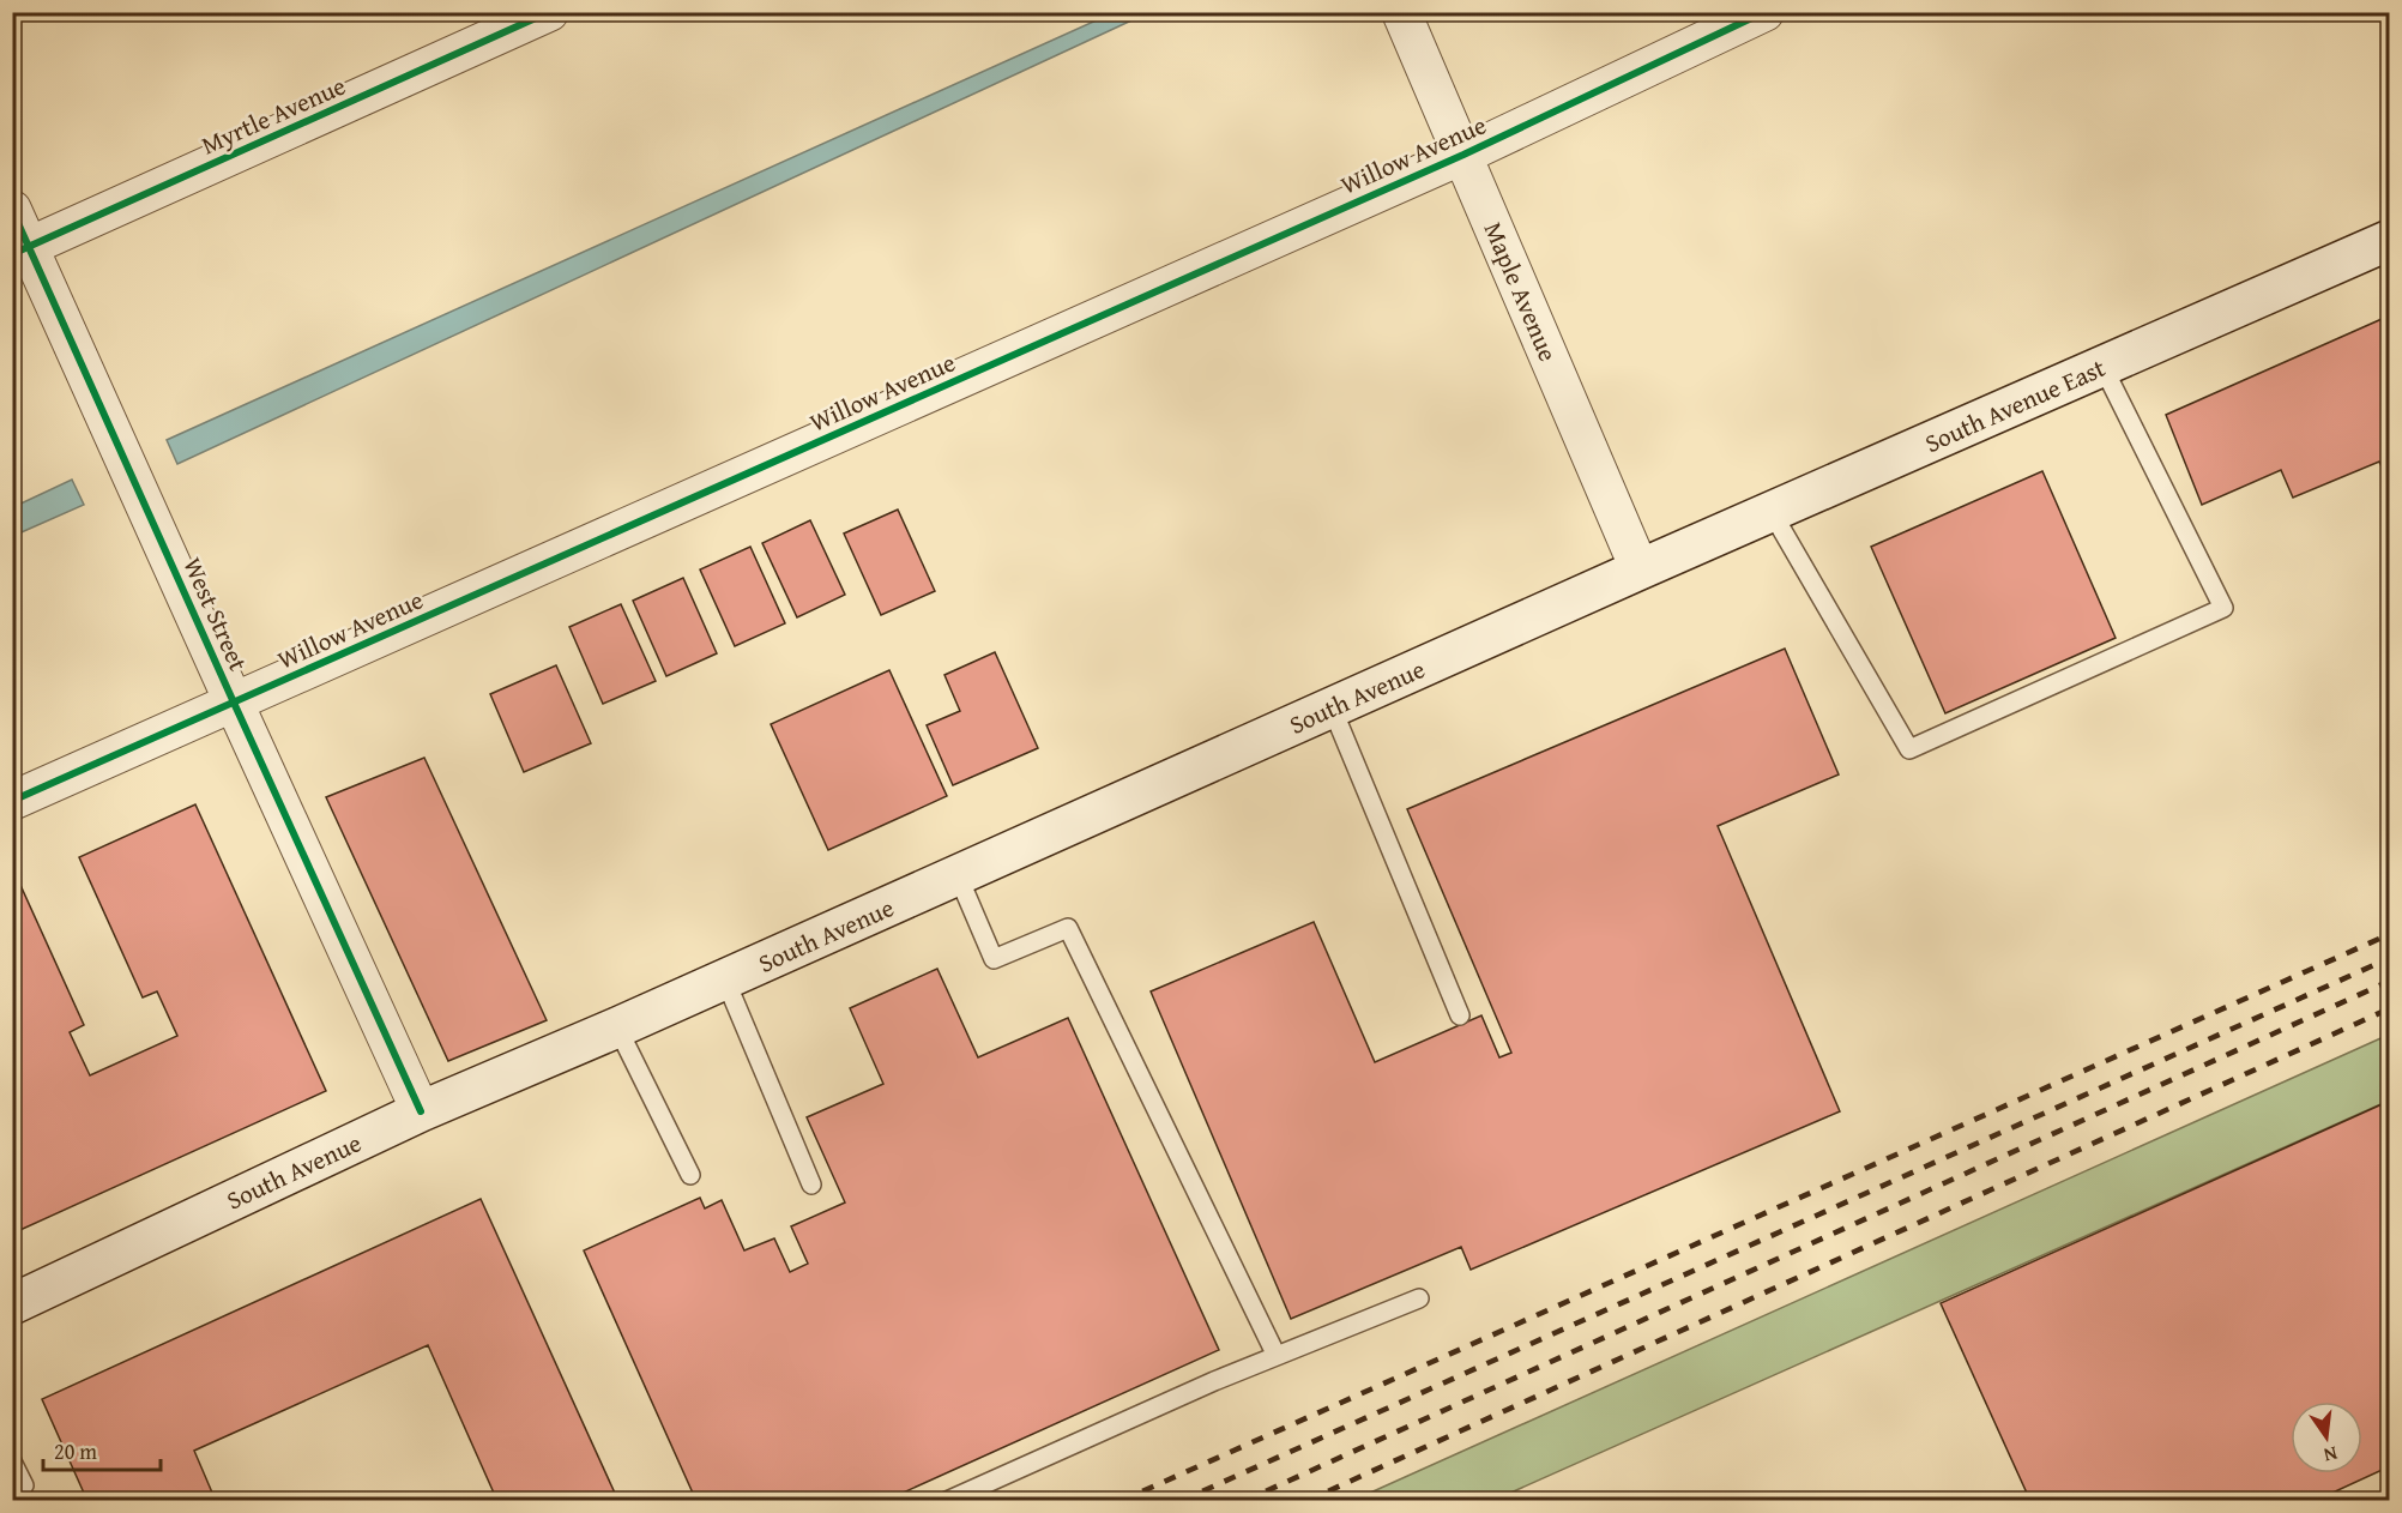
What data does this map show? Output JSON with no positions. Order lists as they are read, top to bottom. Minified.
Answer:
{"streets":{"main road":["South Avenue East","South Avenue"],"street":["Myrtle Avenue","Willow Avenue","Maple Avenue","West Street"]},"crossings":[["Myrtle Avenue","West Street"],["Willow Avenue","Maple Avenue"],["Willow Avenue","West Street"],["Maple Avenue","South Avenue East"],["Maple Avenue","South Avenue"],["South Avenue East","South Avenue"],["West Street","South Avenue"]],"scale_bar":"20 m","north":"bottom"}
